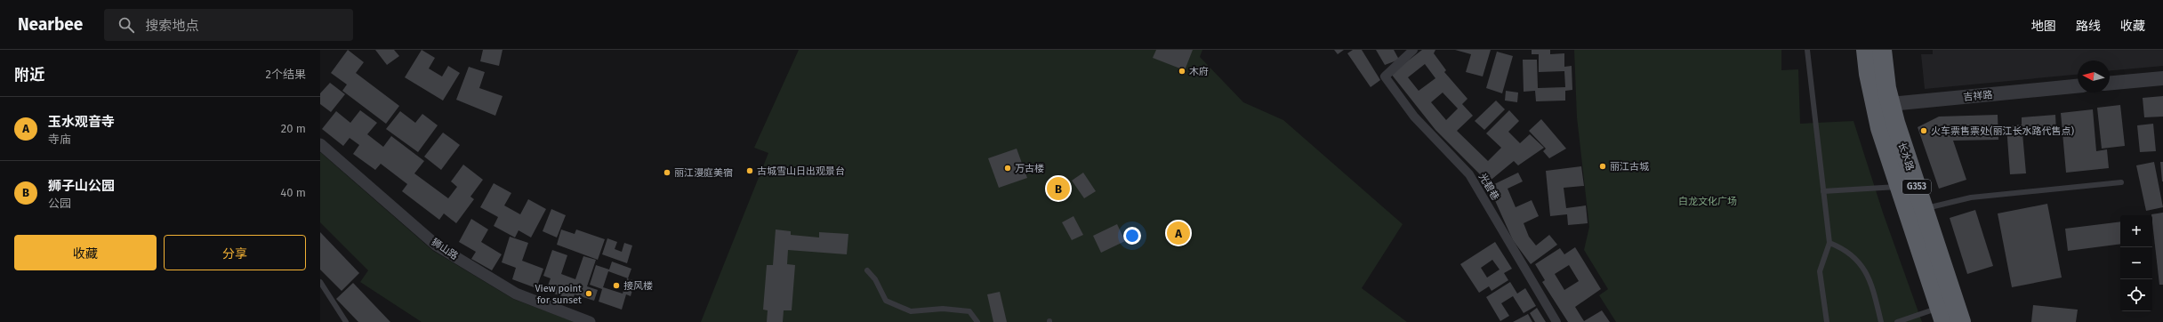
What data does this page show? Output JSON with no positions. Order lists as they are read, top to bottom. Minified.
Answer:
{"streets":{"highway":["长水路","G353"],"street":["吉祥路","光碧巷","狮山路"]},"crossings":[["吉祥路","长水路"]],"parks":["白龙文化广场"],"places":["木府","火车票售票处(丽江长水路代售点)","丽江古城","万古楼","古城雪山日出观景台","丽江漫庭美宿","接风楼","View point for sunset"],"north":"left","page":{"header":"Nearbee","search":"搜索地点","nav":["地图","路线","收藏"],"heading":["附近","2个结果"],"list":[{"mark":"A","name":"玉水观音寺","note":"寺庙","value":"20 m"},{"mark":"B","name":"狮子山公园","note":"公园","value":"40 m"}],"pins":["B","A"],"map_buttons":["+","−"],"buttons":["收藏","分享"]}}
